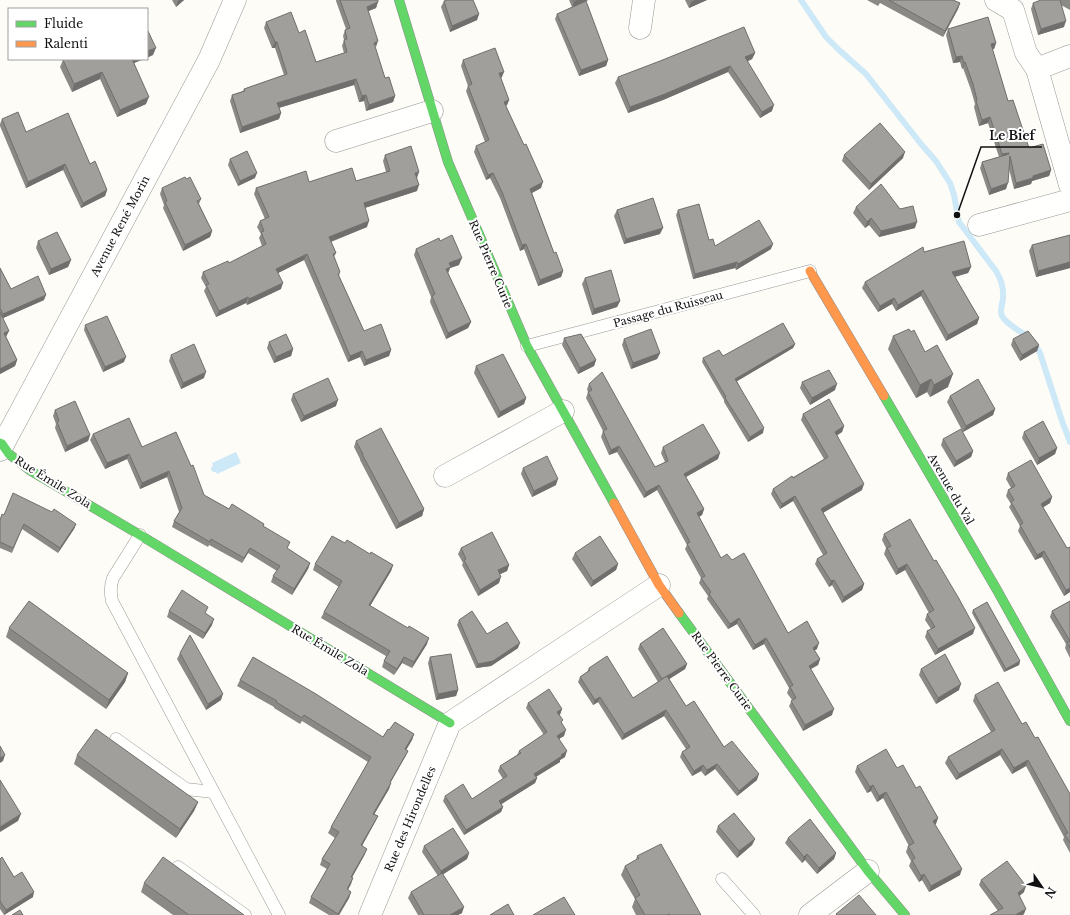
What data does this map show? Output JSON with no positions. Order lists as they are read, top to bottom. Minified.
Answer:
{"streets":{"street":["Avenue René Morin","Rue Pierre Curie","Rue Émile Zola","Avenue du Val","Rue des Hirondelles"],"lane":["Passage du Ruisseau"]},"crossings":[["Avenue René Morin","Rue Émile Zola"],["Rue Pierre Curie","Passage du Ruisseau"],["Passage du Ruisseau","Avenue du Val"],["Rue Émile Zola","Rue des Hirondelles"]],"places":["Le Bief"],"legend":["Fluide","Ralenti"],"north":"bottom right"}
